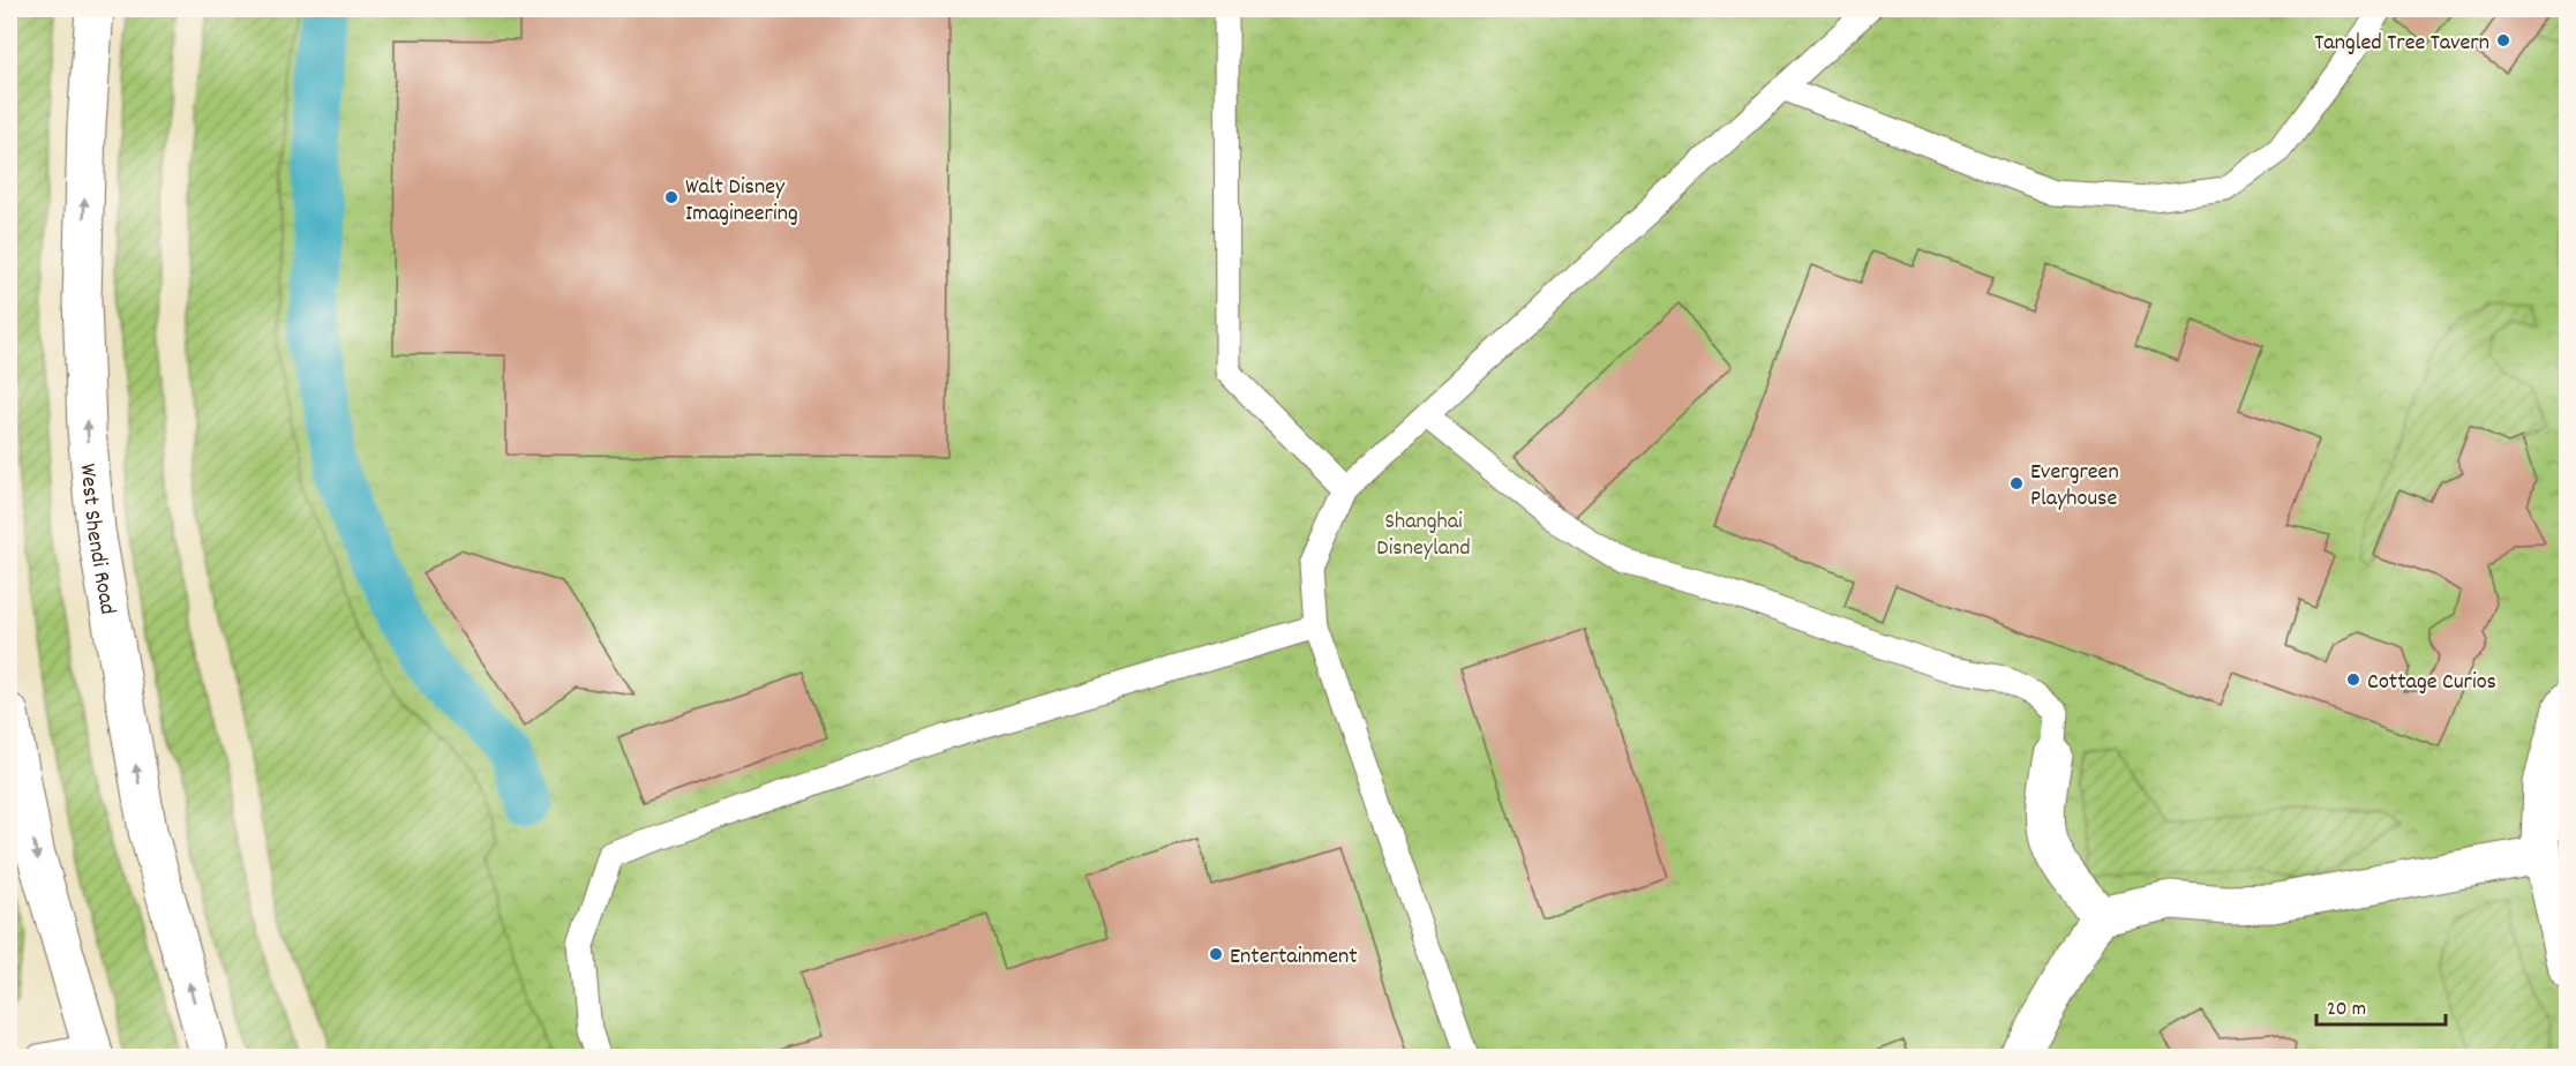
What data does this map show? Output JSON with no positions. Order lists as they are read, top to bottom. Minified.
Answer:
{"streets":{"street":["West Shendi Road"]},"parks":["Shanghai Disneyland"],"places":["Tangled Tree Tavern","Walt Disney Imagineering","Evergreen Playhouse","Cottage Curios","Entertainment"],"scale_bar":"20 m"}
